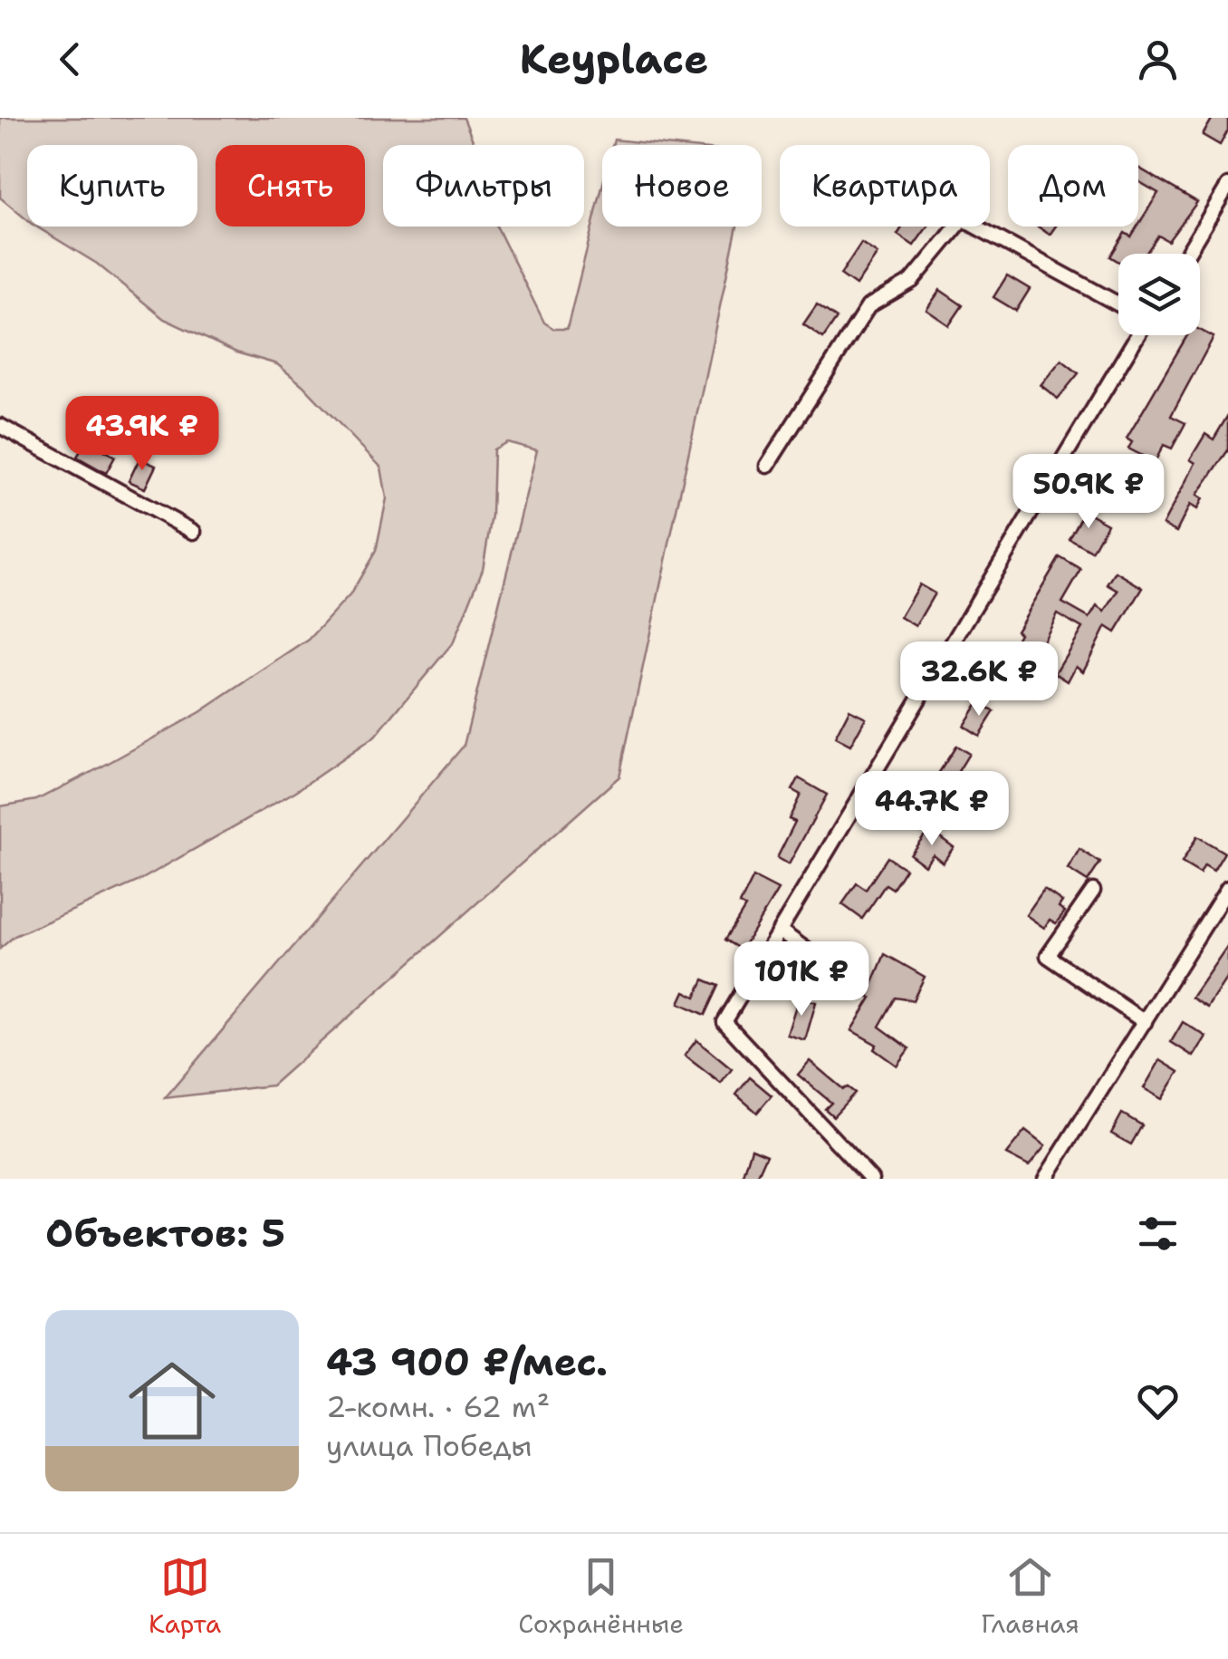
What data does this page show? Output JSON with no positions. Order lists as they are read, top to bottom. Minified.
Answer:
{"page":{"header":"Keyplace","chip":["Купить","Снять","Фильтры","Новое","Квартира","Дом"],"price":["43.9K ₽","50.9K ₽","32.6K ₽","44.7K ₽","101K ₽"],"heading":"Объектов: 5","list":[{"name":"43 900 ₽/мес.","note":"2-комн. · 62 m² · улица Победы"}],"tabs":["Карта","Сохранённые","Главная"]}}
